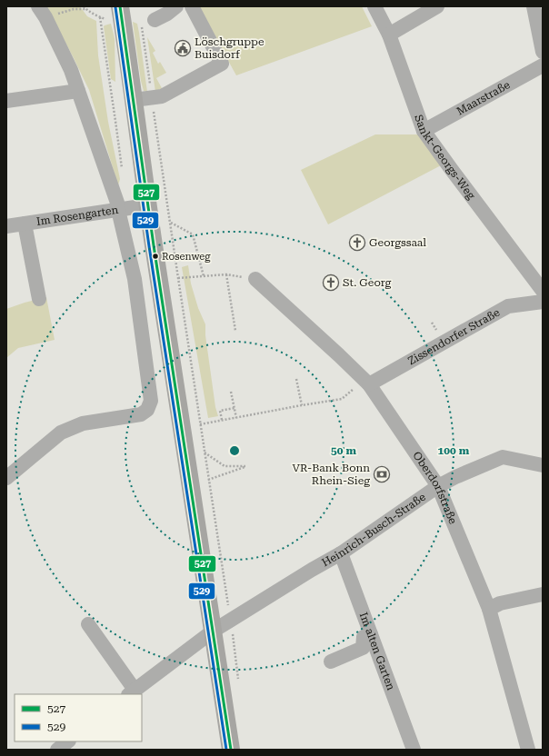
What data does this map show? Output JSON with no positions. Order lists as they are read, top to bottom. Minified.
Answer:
{"streets":{"street":["Maarstraße","Sankt-Georgs-Weg","Im Rosengarten","Zissendorfer Straße","Oberdorfstraße","Heinrich-Busch-Straße","Im alten Garten"]},"crossings":[["Maarstraße","Sankt-Georgs-Weg"],["Zissendorfer Straße","Oberdorfstraße"],["Oberdorfstraße","Heinrich-Busch-Straße"],["Heinrich-Busch-Straße","Im alten Garten"]],"places":{"public building":["Löschgruppe Buisdorf"],"church":["Georgssaal","St. Georg"],"other":["Rosenweg"],"bank":["VR-Bank Bonn Rhein-Sieg"]},"lines":["transit line 527","transit line 529"],"legend":["527","529"],"rings":["50 m","100 m"]}
